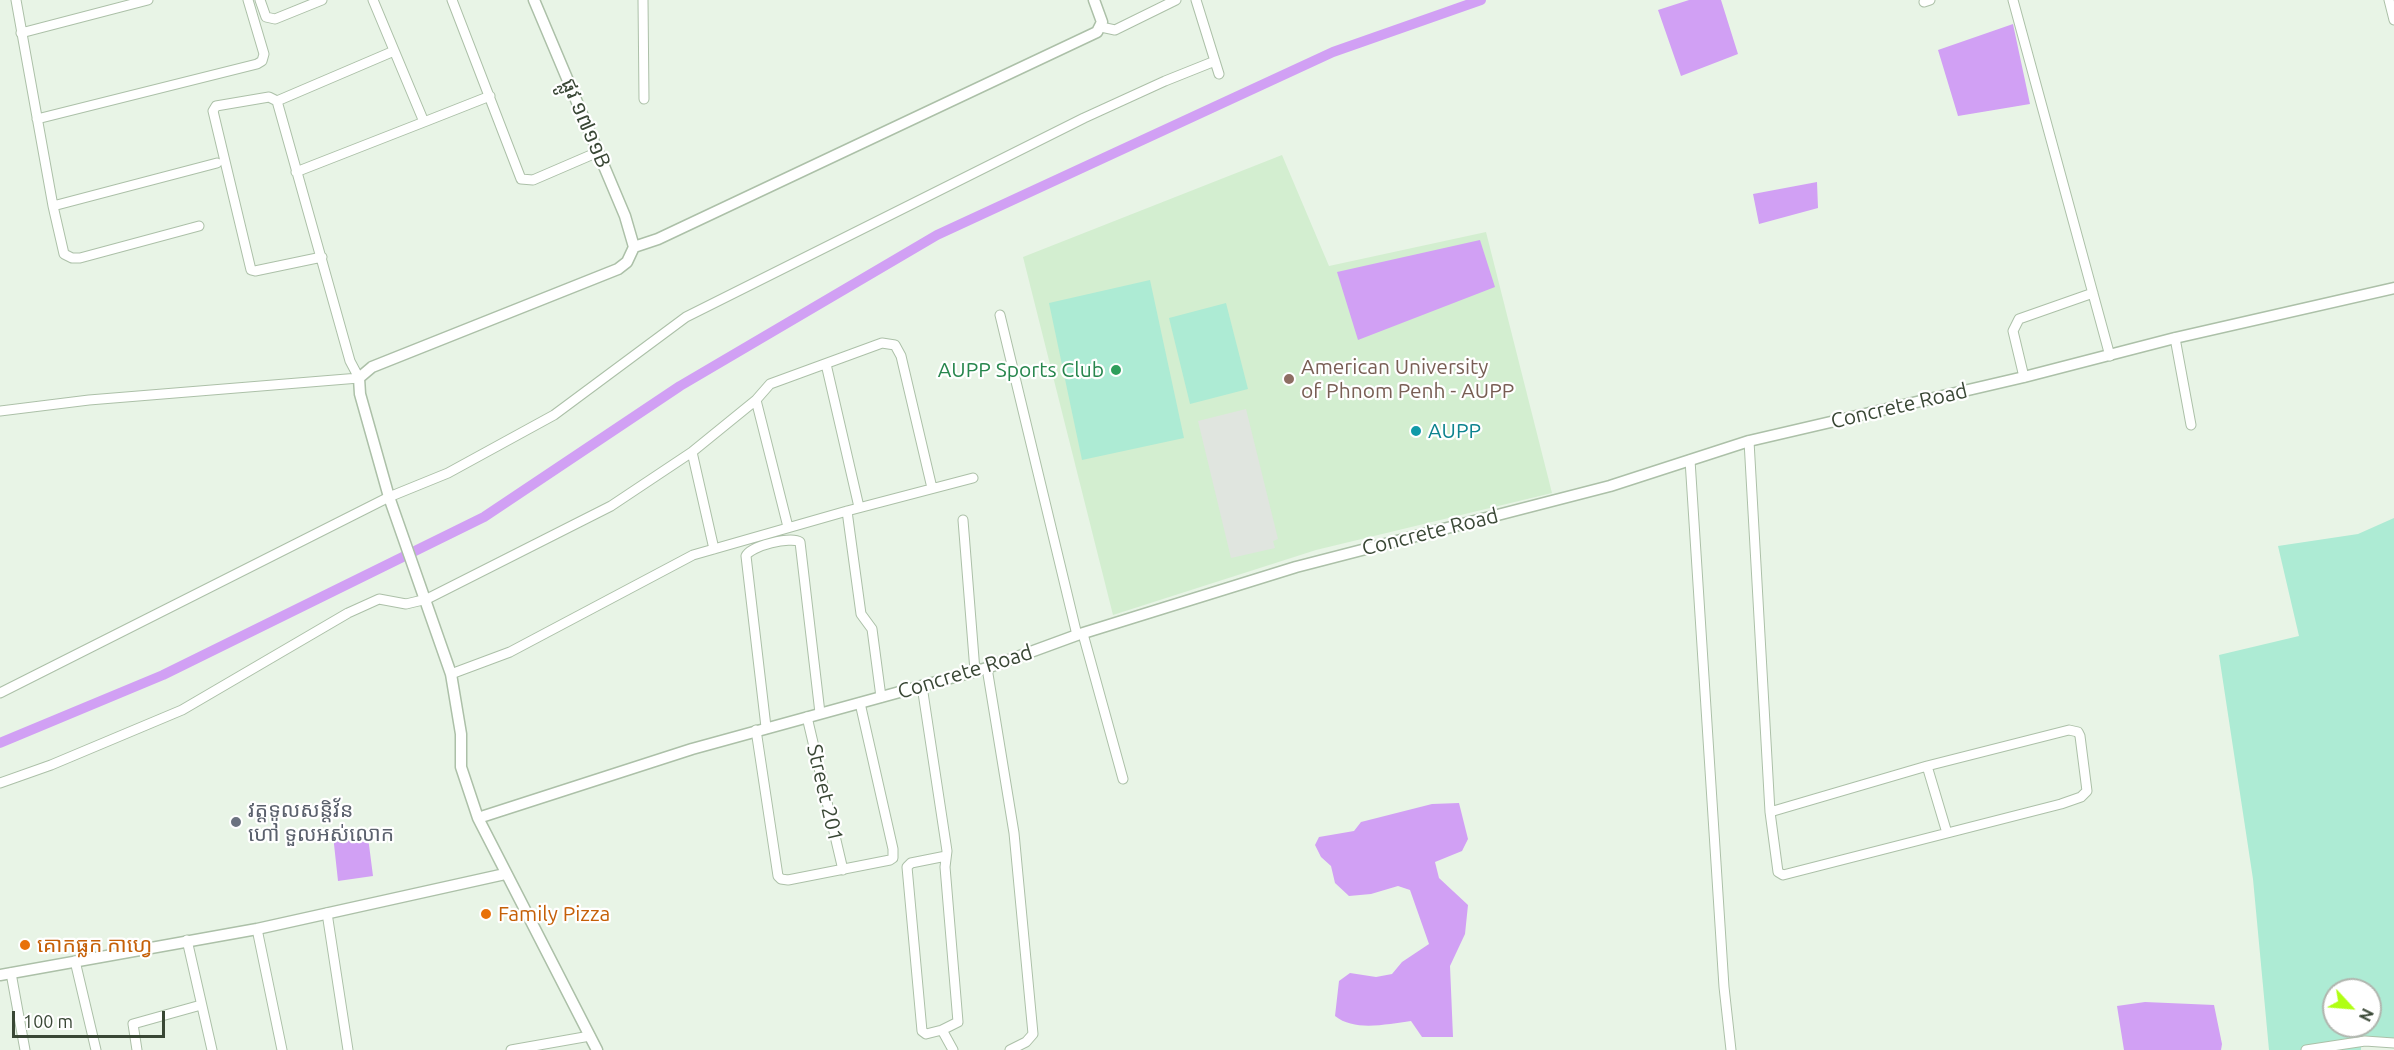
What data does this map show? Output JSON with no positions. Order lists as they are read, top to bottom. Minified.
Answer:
{"streets":{"street":["ផ្លូវ ១៧១១B","Concrete Road","Street 201"]},"crossings":[["Concrete Road","Street 201"]],"places":["AUPP Sports Club","American University of Phnom Penh - AUPP","AUPP","វត្តទូលសន្តិវ័ន ហៅ ទួលអស់លោក","Family Pizza","គោកធ្លក កាហ្វេ"],"scale_bar":"100 m","north":"bottom right"}
